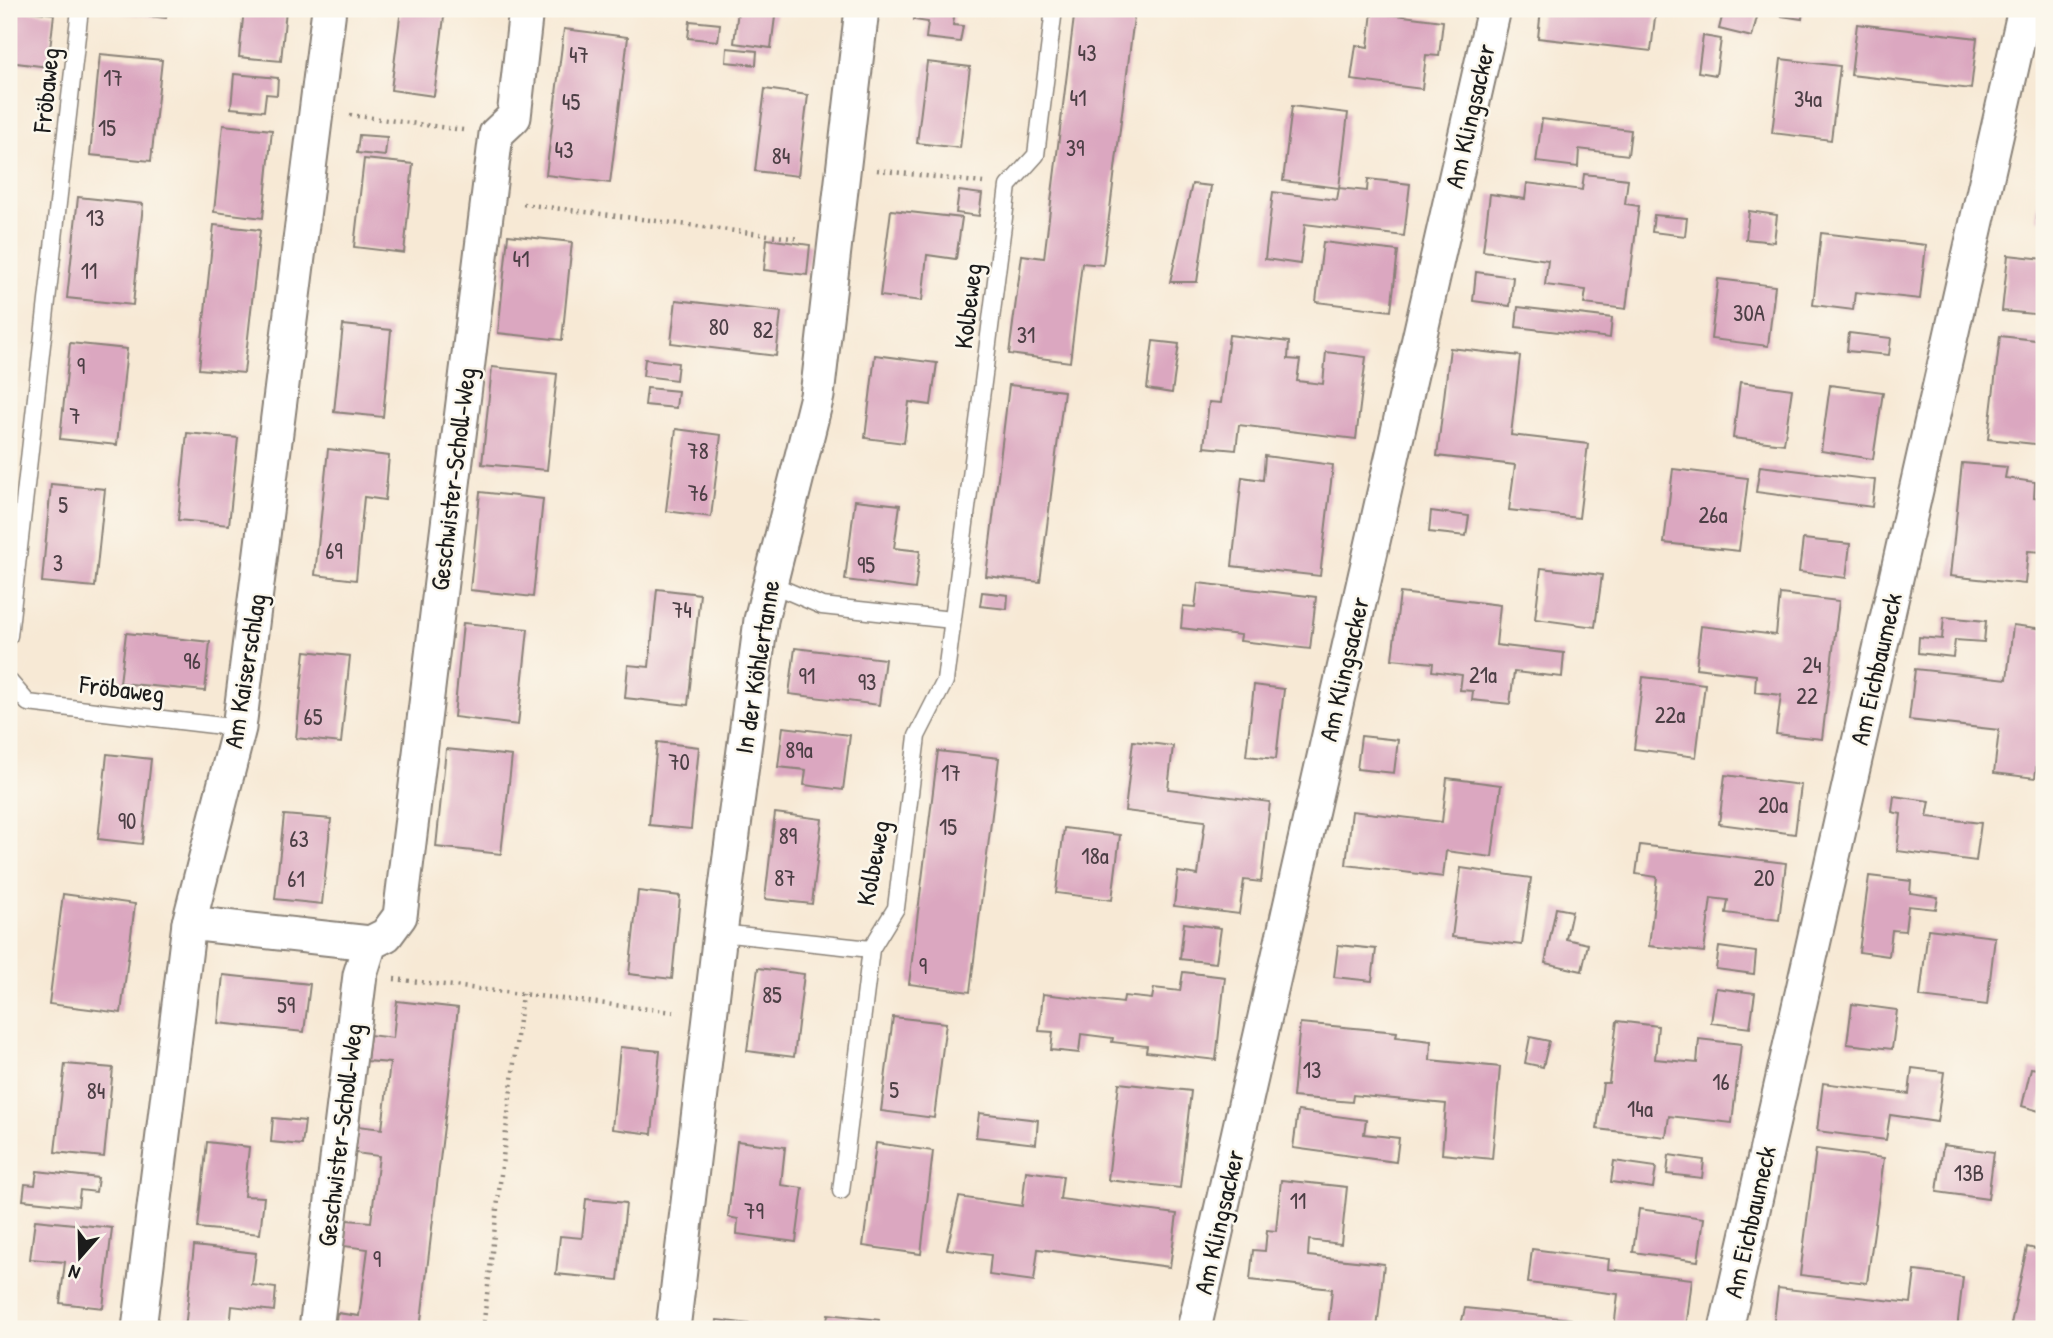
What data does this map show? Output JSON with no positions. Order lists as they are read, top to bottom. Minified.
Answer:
{"streets":{"street":["Am Klingsacker","Geschwister-Scholl-Weg","In der Köhlertanne","Am Eichbaumeck","Am Kaiserschlag"],"lane":["Fröbaweg","Kolbeweg"]},"crossings":[["Fröbaweg","Am Kaiserschlag"]],"house_numbers":["43","47","17","41","34a","45","15","39","43","84","13","41","11","30A","80","82","31","9","7","78","76","5","26a","69","3","95","74","96","24","21a","91","93","22","22a","65","89a","70","17","20a","90","15","89","63","18a","87","20","61","9","85","59","13","16","5","84","14a","13B","11","79","9"],"north":"bottom"}
